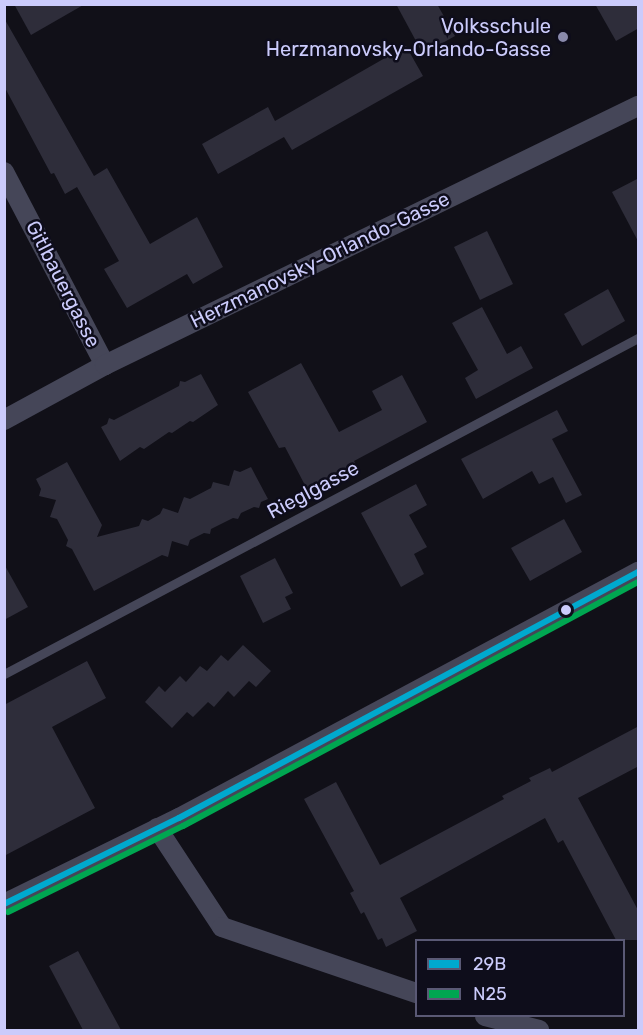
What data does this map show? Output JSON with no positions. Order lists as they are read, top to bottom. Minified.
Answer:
{"streets":{"street":["Herzmanovsky-Orlando-Gasse","Gitlbauergasse"],"lane":["Rieglgasse"]},"crossings":[["Herzmanovsky-Orlando-Gasse","Gitlbauergasse"]],"places":["Volksschule Herzmanovsky-Orlando-Gasse"],"lines":["transit line 29B","transit line N25"],"legend":["29B","N25"]}
